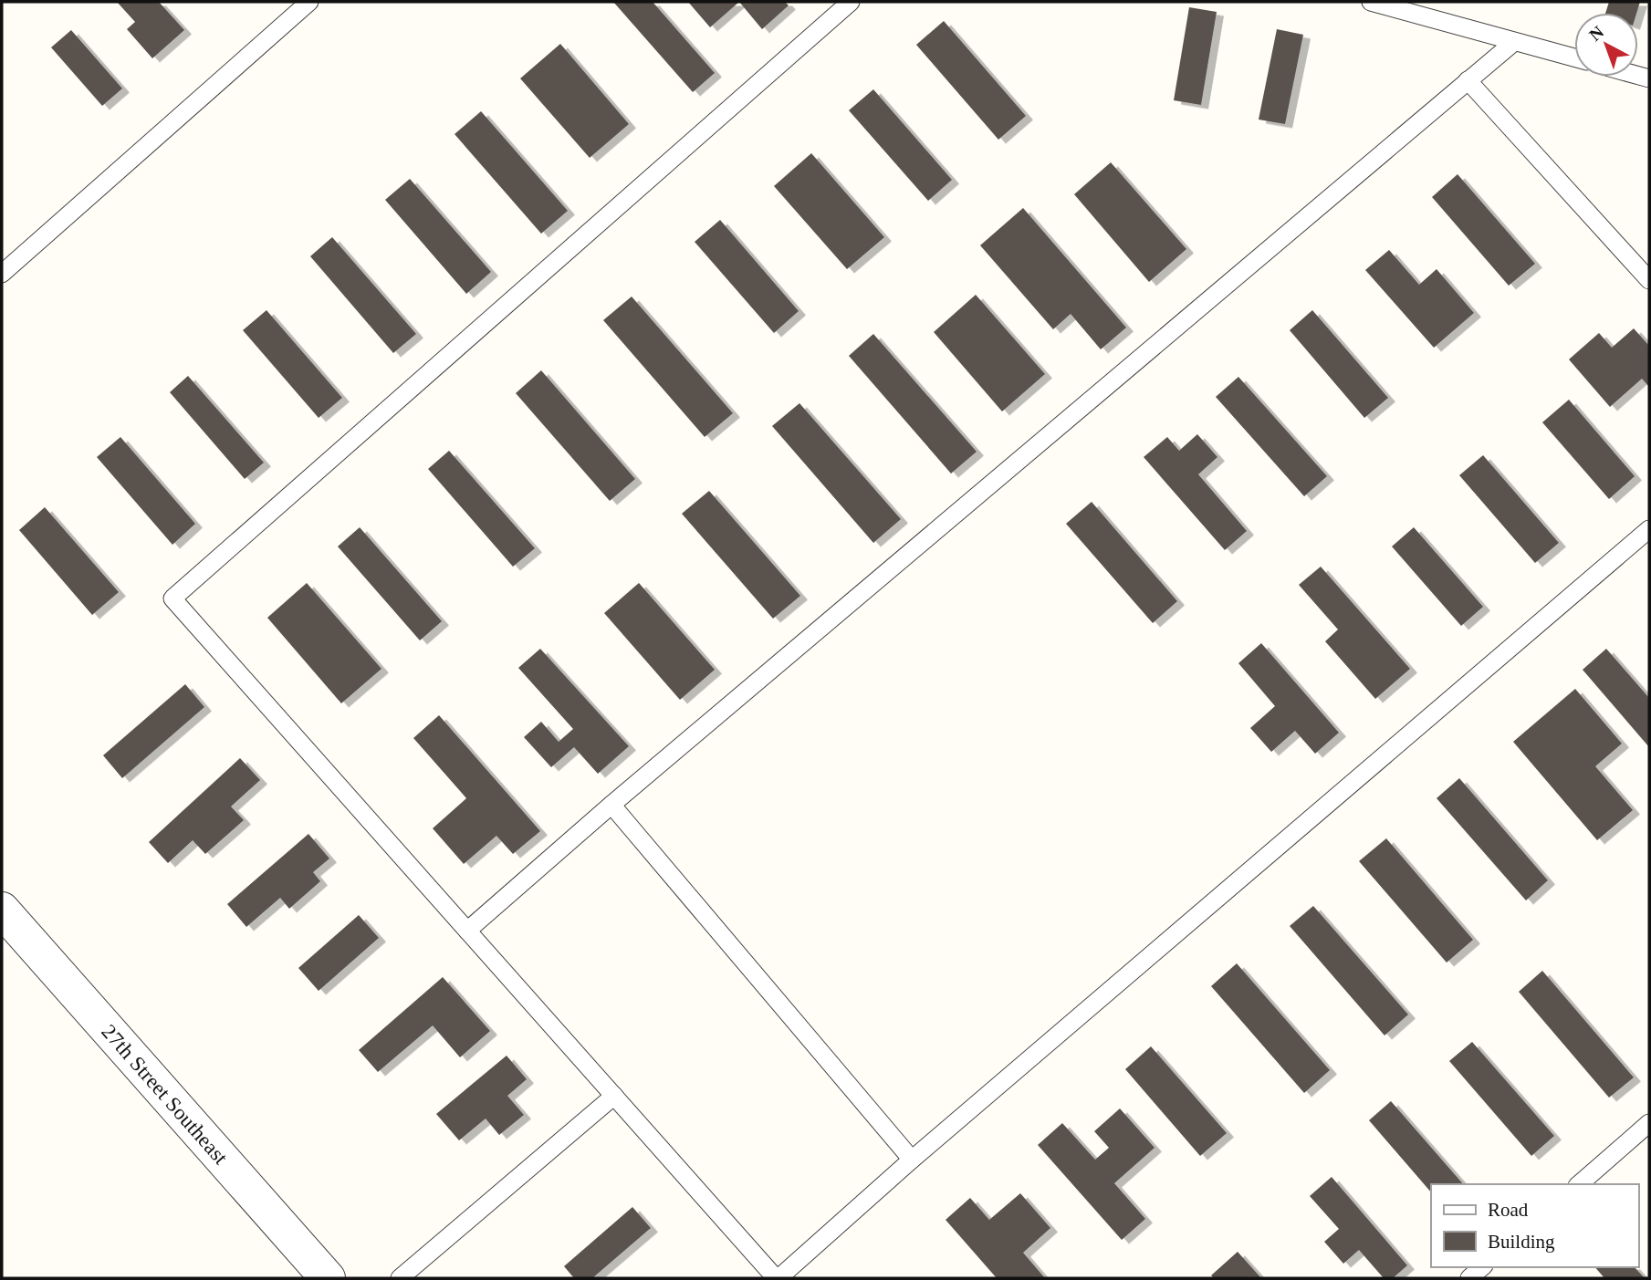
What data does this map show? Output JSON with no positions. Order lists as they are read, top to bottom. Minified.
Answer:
{"streets":{"street":["27th Street Southeast"]},"legend":["Road","Building"],"north":"top left"}
